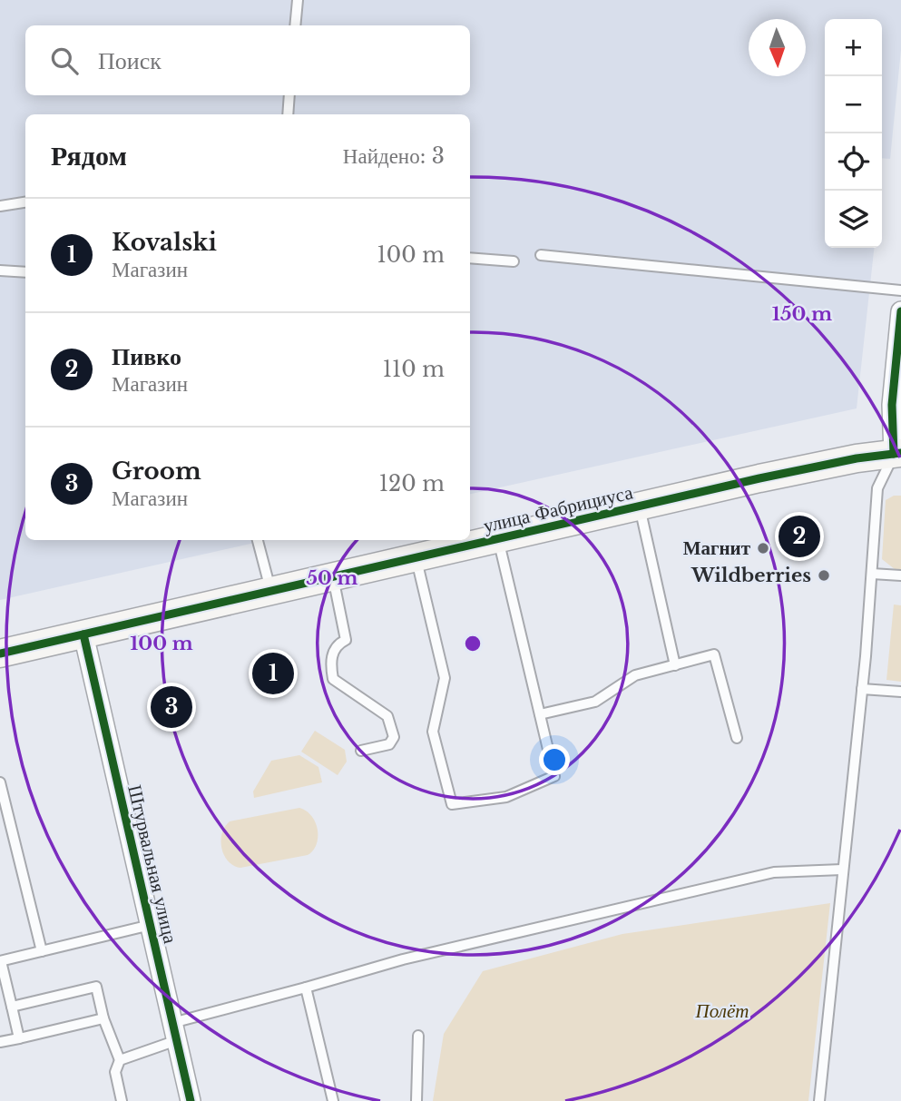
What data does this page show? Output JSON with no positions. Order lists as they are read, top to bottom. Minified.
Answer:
{"streets":{"main road":["улица Фабрициуса"],"street":["Штурвальная улица"]},"crossings":[["улица Фабрициуса","Штурвальная улица"]],"parks":["Полёт"],"places":["Магнит","Wildberries"],"north":"bottom","page":{"map_buttons":["+","−"],"search":"Поиск","heading":["Рядом","Найдено: 3"],"list":[{"mark":"1","name":"Kovalski","note":"Магазин","value":"100 m"},{"mark":"2","name":"Пивко","note":"Магазин","value":"110 m"},{"mark":"3","name":"Groom","note":"Магазин","value":"120 m"}],"pins":["2","1","3"]},"rings":["150 m","50 m","100 m"]}
